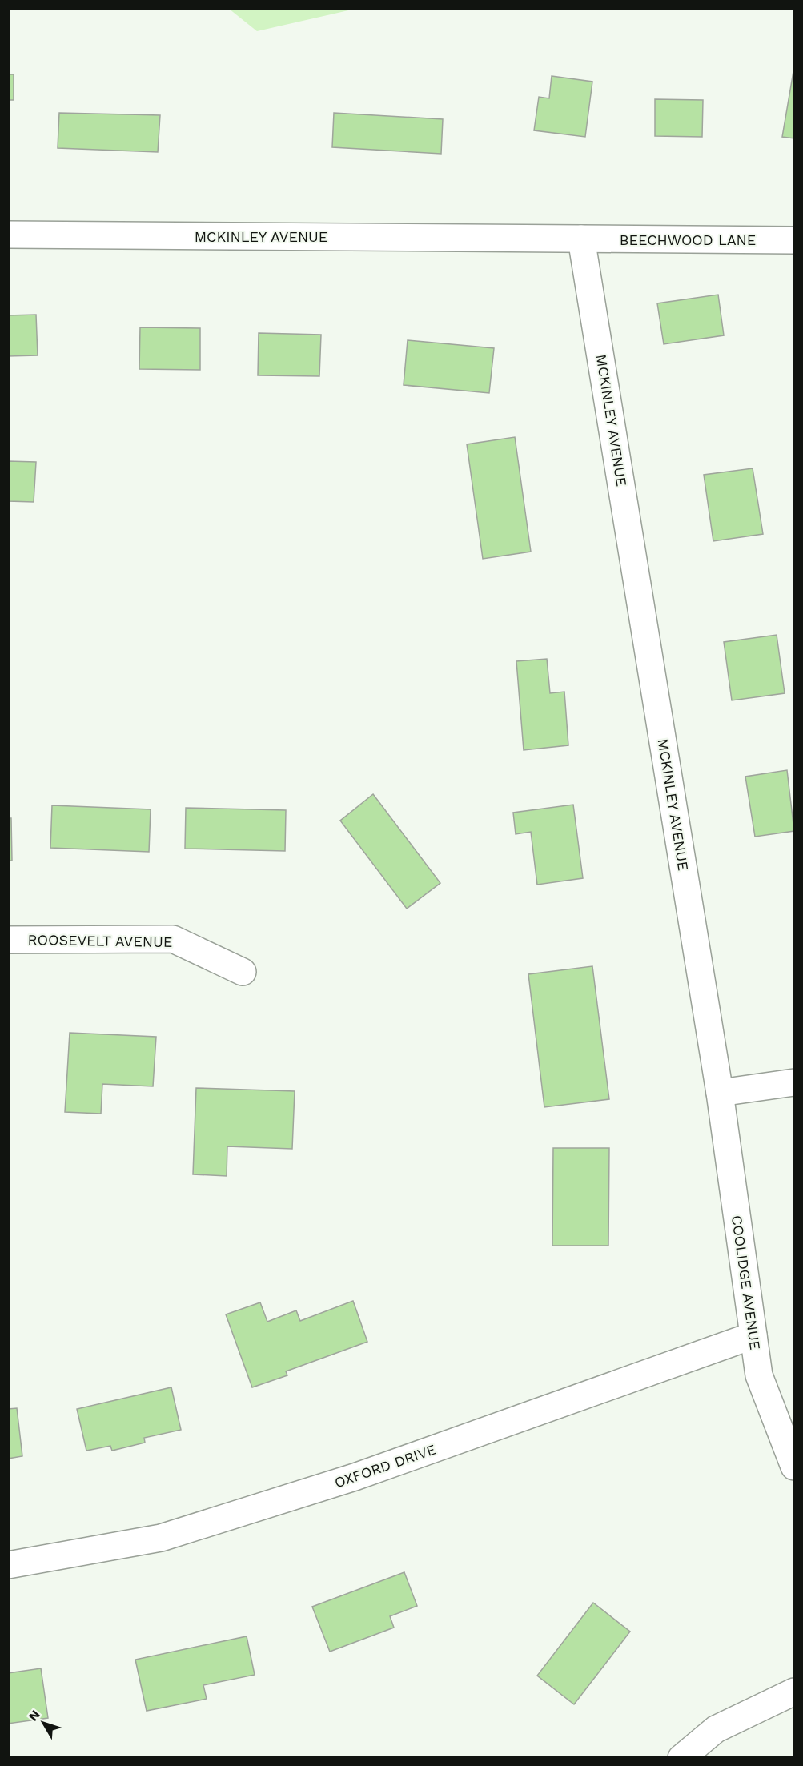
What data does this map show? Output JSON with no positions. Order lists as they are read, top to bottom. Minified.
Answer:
{"streets":{"street":["MCKINLEY AVENUE","BEECHWOOD LANE","ROOSEVELT AVENUE","COOLIDGE AVENUE","OXFORD DRIVE"]},"crossings":[["MCKINLEY AVENUE","BEECHWOOD LANE"],["MCKINLEY AVENUE","COOLIDGE AVENUE"],["COOLIDGE AVENUE","OXFORD DRIVE"]],"north":"top left"}
